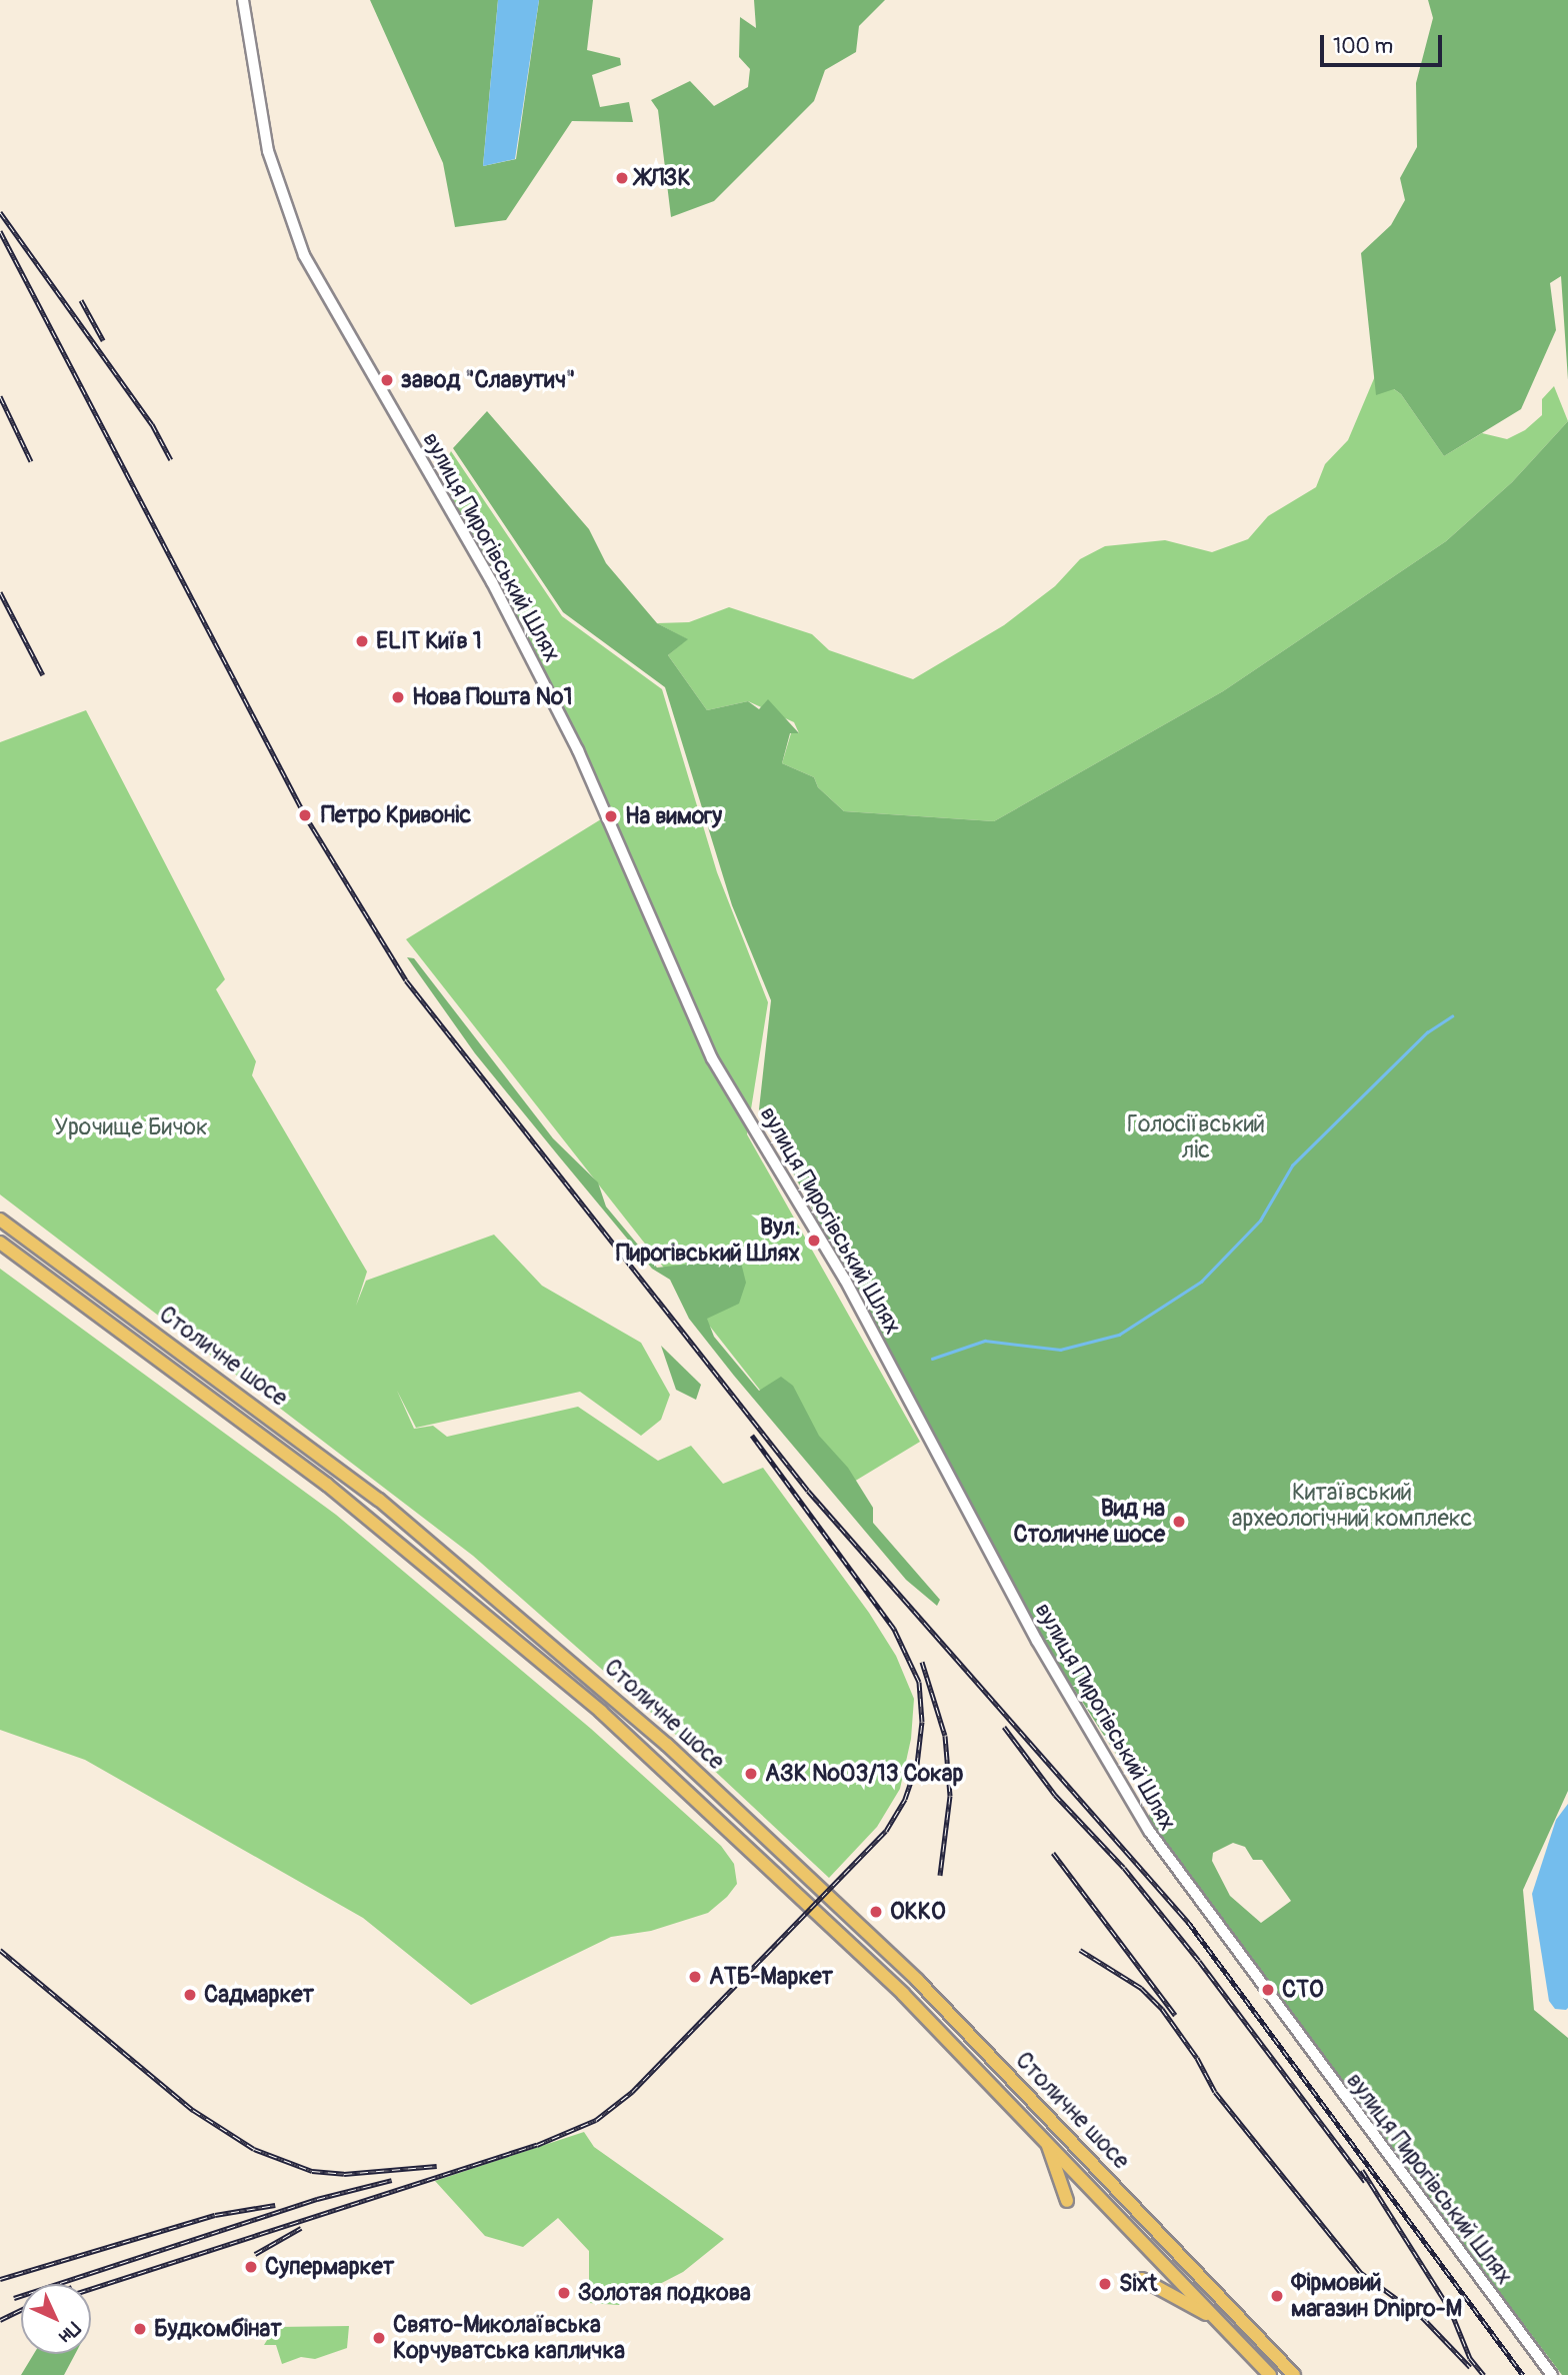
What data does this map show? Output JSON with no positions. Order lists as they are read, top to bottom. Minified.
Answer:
{"streets":{"highway":["Столичне шосе"],"street":["вулиця Пирогівський Шлях"]},"parks":["Голосіївський ліс","Урочище Бичок","Китаївський археологічний комплекс"],"places":["ЖЛЗК","завод \"Славутич\"","ELIT Київ 1","Нова Пошта №1","Петро Кривоніс","На вимогу","Вул. Пирогівський Шлях","Вид на Столичне шосе","АЗК №03/13 Сокар","ОККО","АТБ-Маркет","СТО","Садмаркет","Супермаркет","Sixt","Золотая подкова","Фірмовий магазин Dnipro-M","Будкомбінат","Свято-Миколаївська Корчуватська капличка"],"scale_bar":"100 m","north":"bottom right"}
